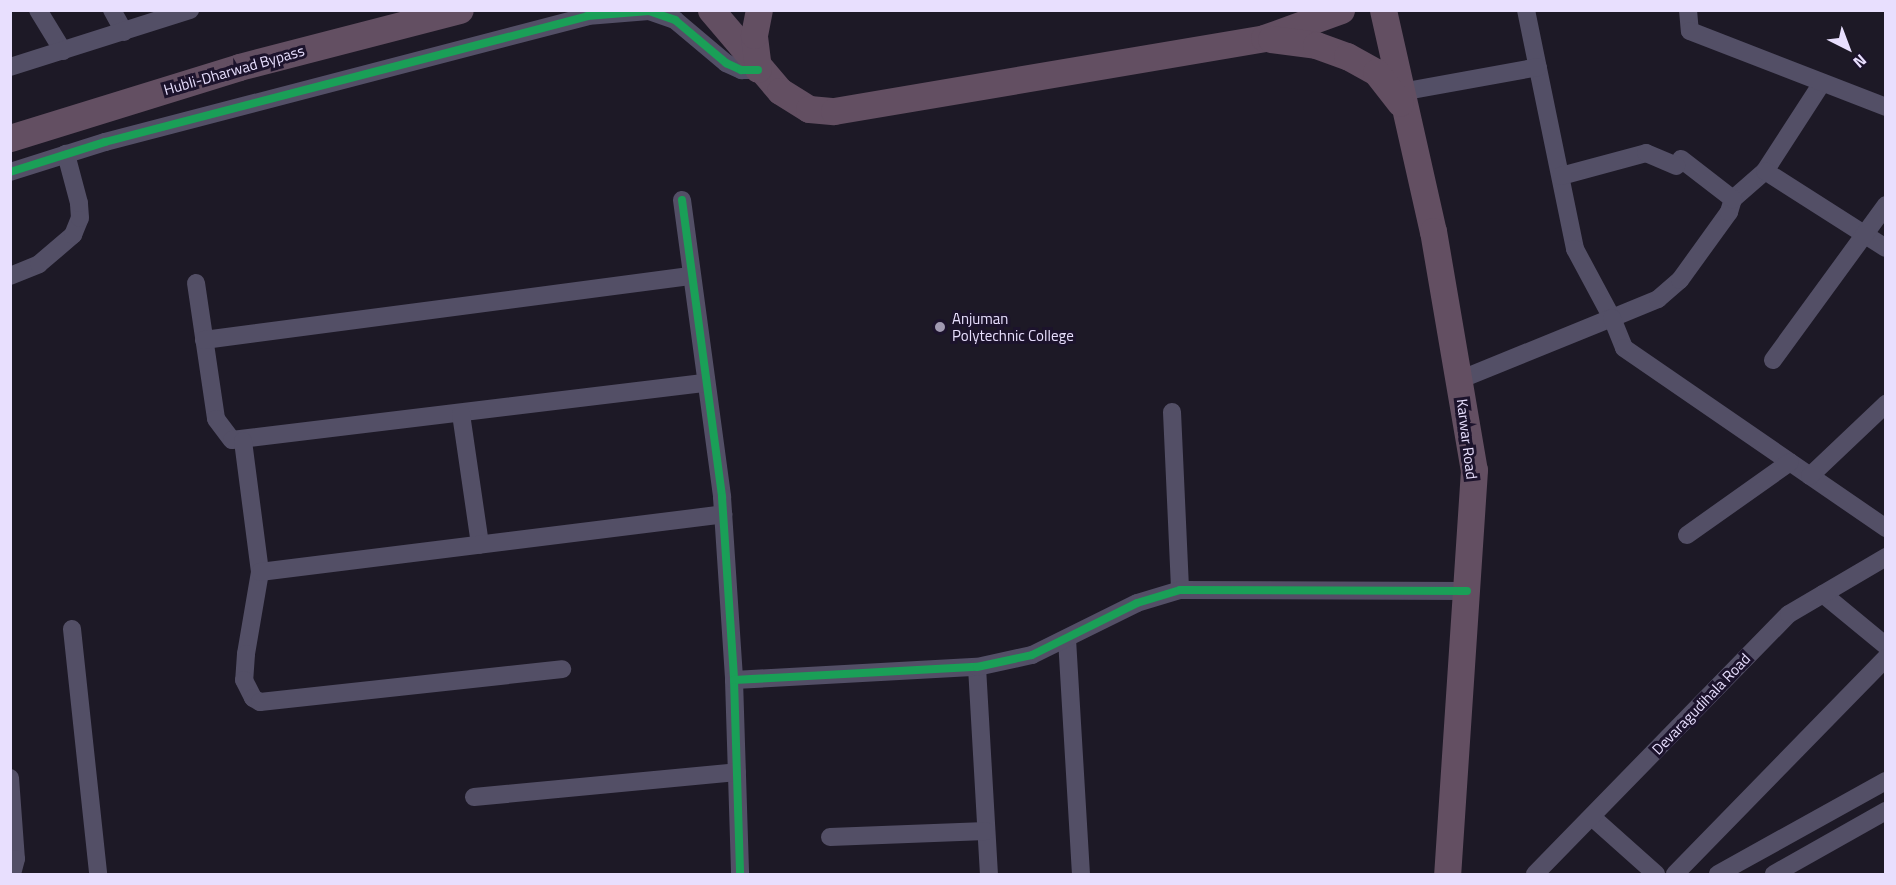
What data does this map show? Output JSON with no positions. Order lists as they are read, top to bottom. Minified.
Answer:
{"streets":{"highway":["Hubli-Dharwad Bypass","Karwar Road"],"street":["Devaragudihala Road"]},"places":["Anjuman Polytechnic College"],"north":"bottom right"}
